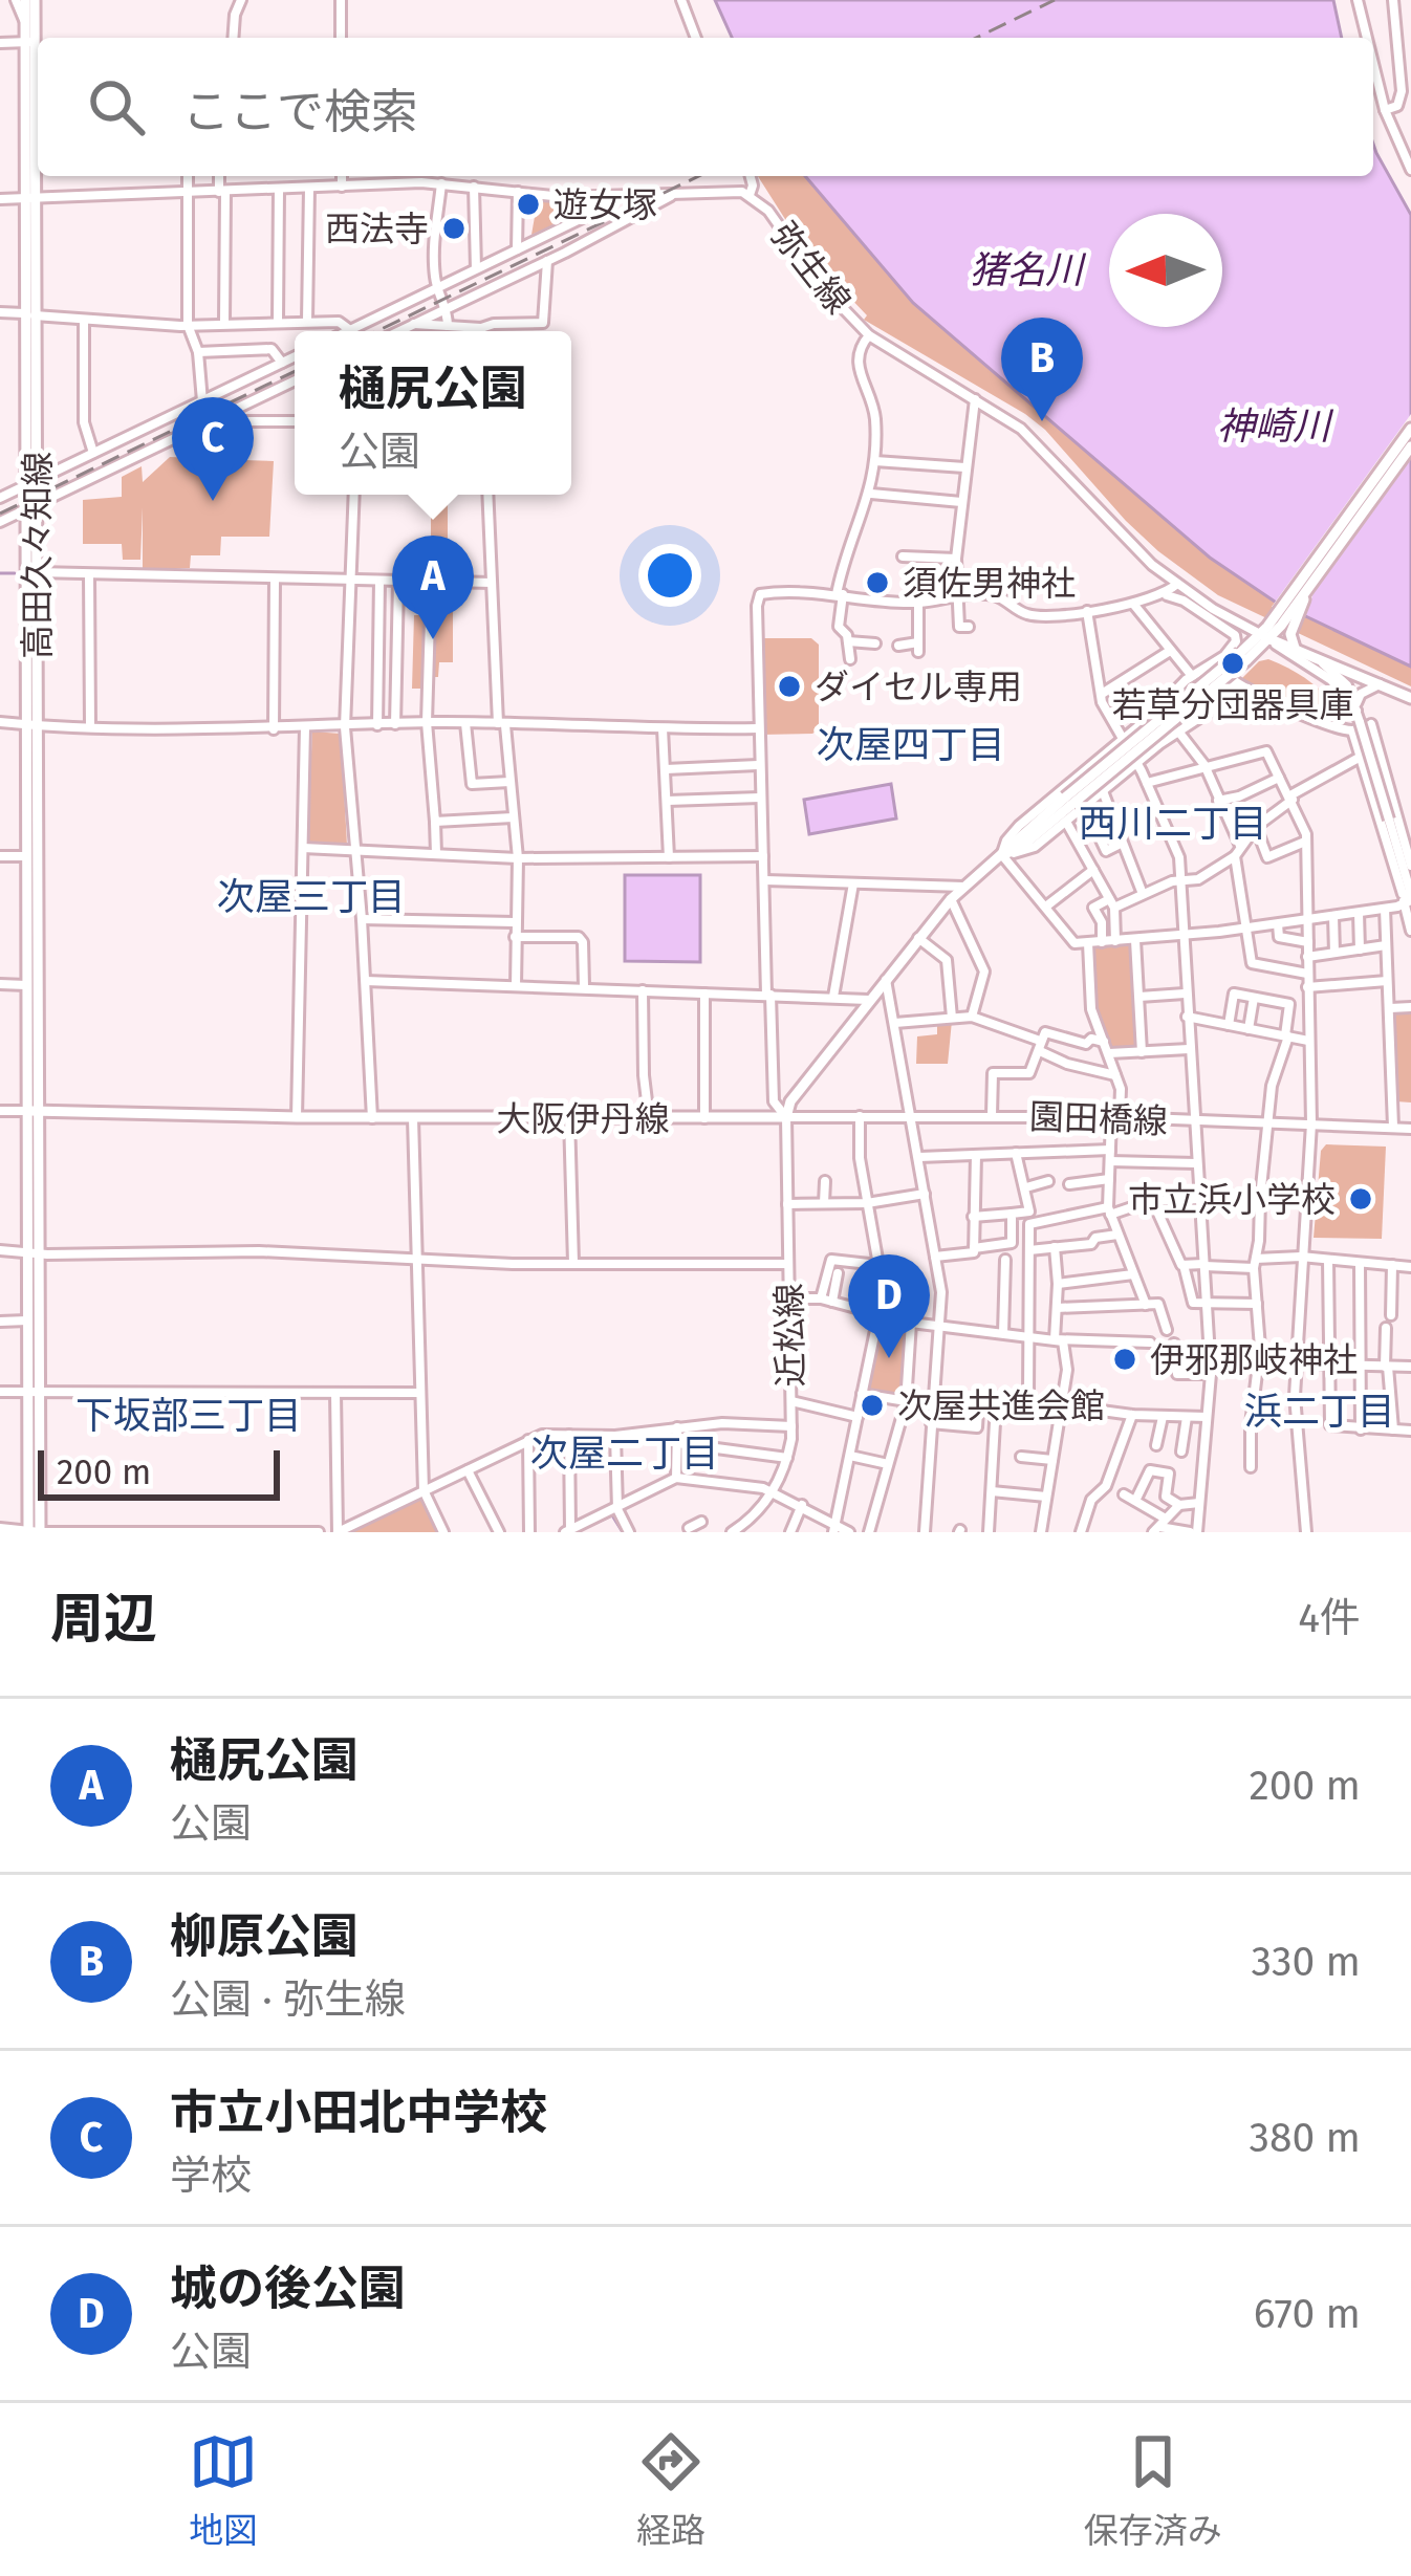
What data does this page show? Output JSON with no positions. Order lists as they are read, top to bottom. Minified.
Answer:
{"streets":{"main road":["高田久々知線","大阪伊丹線"],"street":["弥生線","園田橋線","近松線"]},"crossings":[["弥生線","高田久々知線"],["高田久々知線","大阪伊丹線"],["大阪伊丹線","園田橋線"],["大阪伊丹線","近松線"],["園田橋線","近松線"]],"districts":["次屋四丁目","西川二丁目","次屋三丁目","浜二丁目","下坂部三丁目","次屋二丁目"],"water":["猪名川","神崎川"],"places":["遊女塚","西法寺","須佐男神社","若草分団器具庫","ダイセル専用","市立浜小学校","伊邪那岐神社","次屋共進会館"],"scale_bar":"200 m","north":"left","page":{"search":"ここで検索","pins":["B","C","A","D"],"popup":["樋尻公園","公園"],"scale":"200 m","heading":["周辺","4件"],"list":[{"mark":"A","name":"樋尻公園","note":"公園","value":"200 m"},{"mark":"B","name":"柳原公園","note":"公園 · 弥生線","value":"330 m"},{"mark":"C","name":"市立小田北中学校","note":"学校","value":"380 m"},{"mark":"D","name":"城の後公園","note":"公園","value":"670 m"}],"nav":["地図","経路","保存済み"]}}
